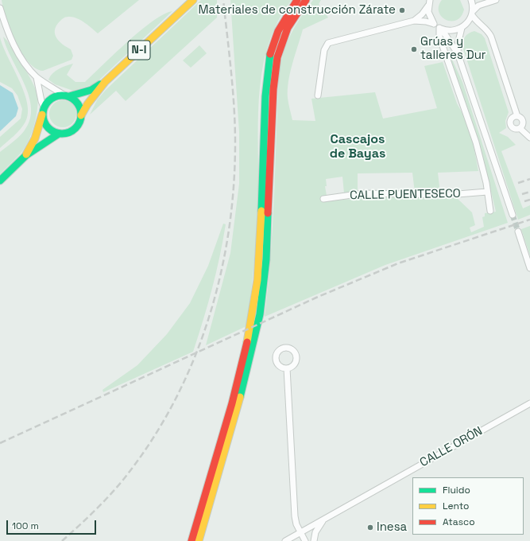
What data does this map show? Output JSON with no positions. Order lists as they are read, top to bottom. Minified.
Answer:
{"streets":{"main road":["N-I"],"street":["CALLE PUENTESECO","CALLE ORÓN"]},"districts":["Cascajos de Bayas"],"places":["Materiales de construcción Zárate","Grúas y talleres Dur","Inesa"],"legend":["Fluido","Lento","Atasco"],"scale_bar":"100 m"}
